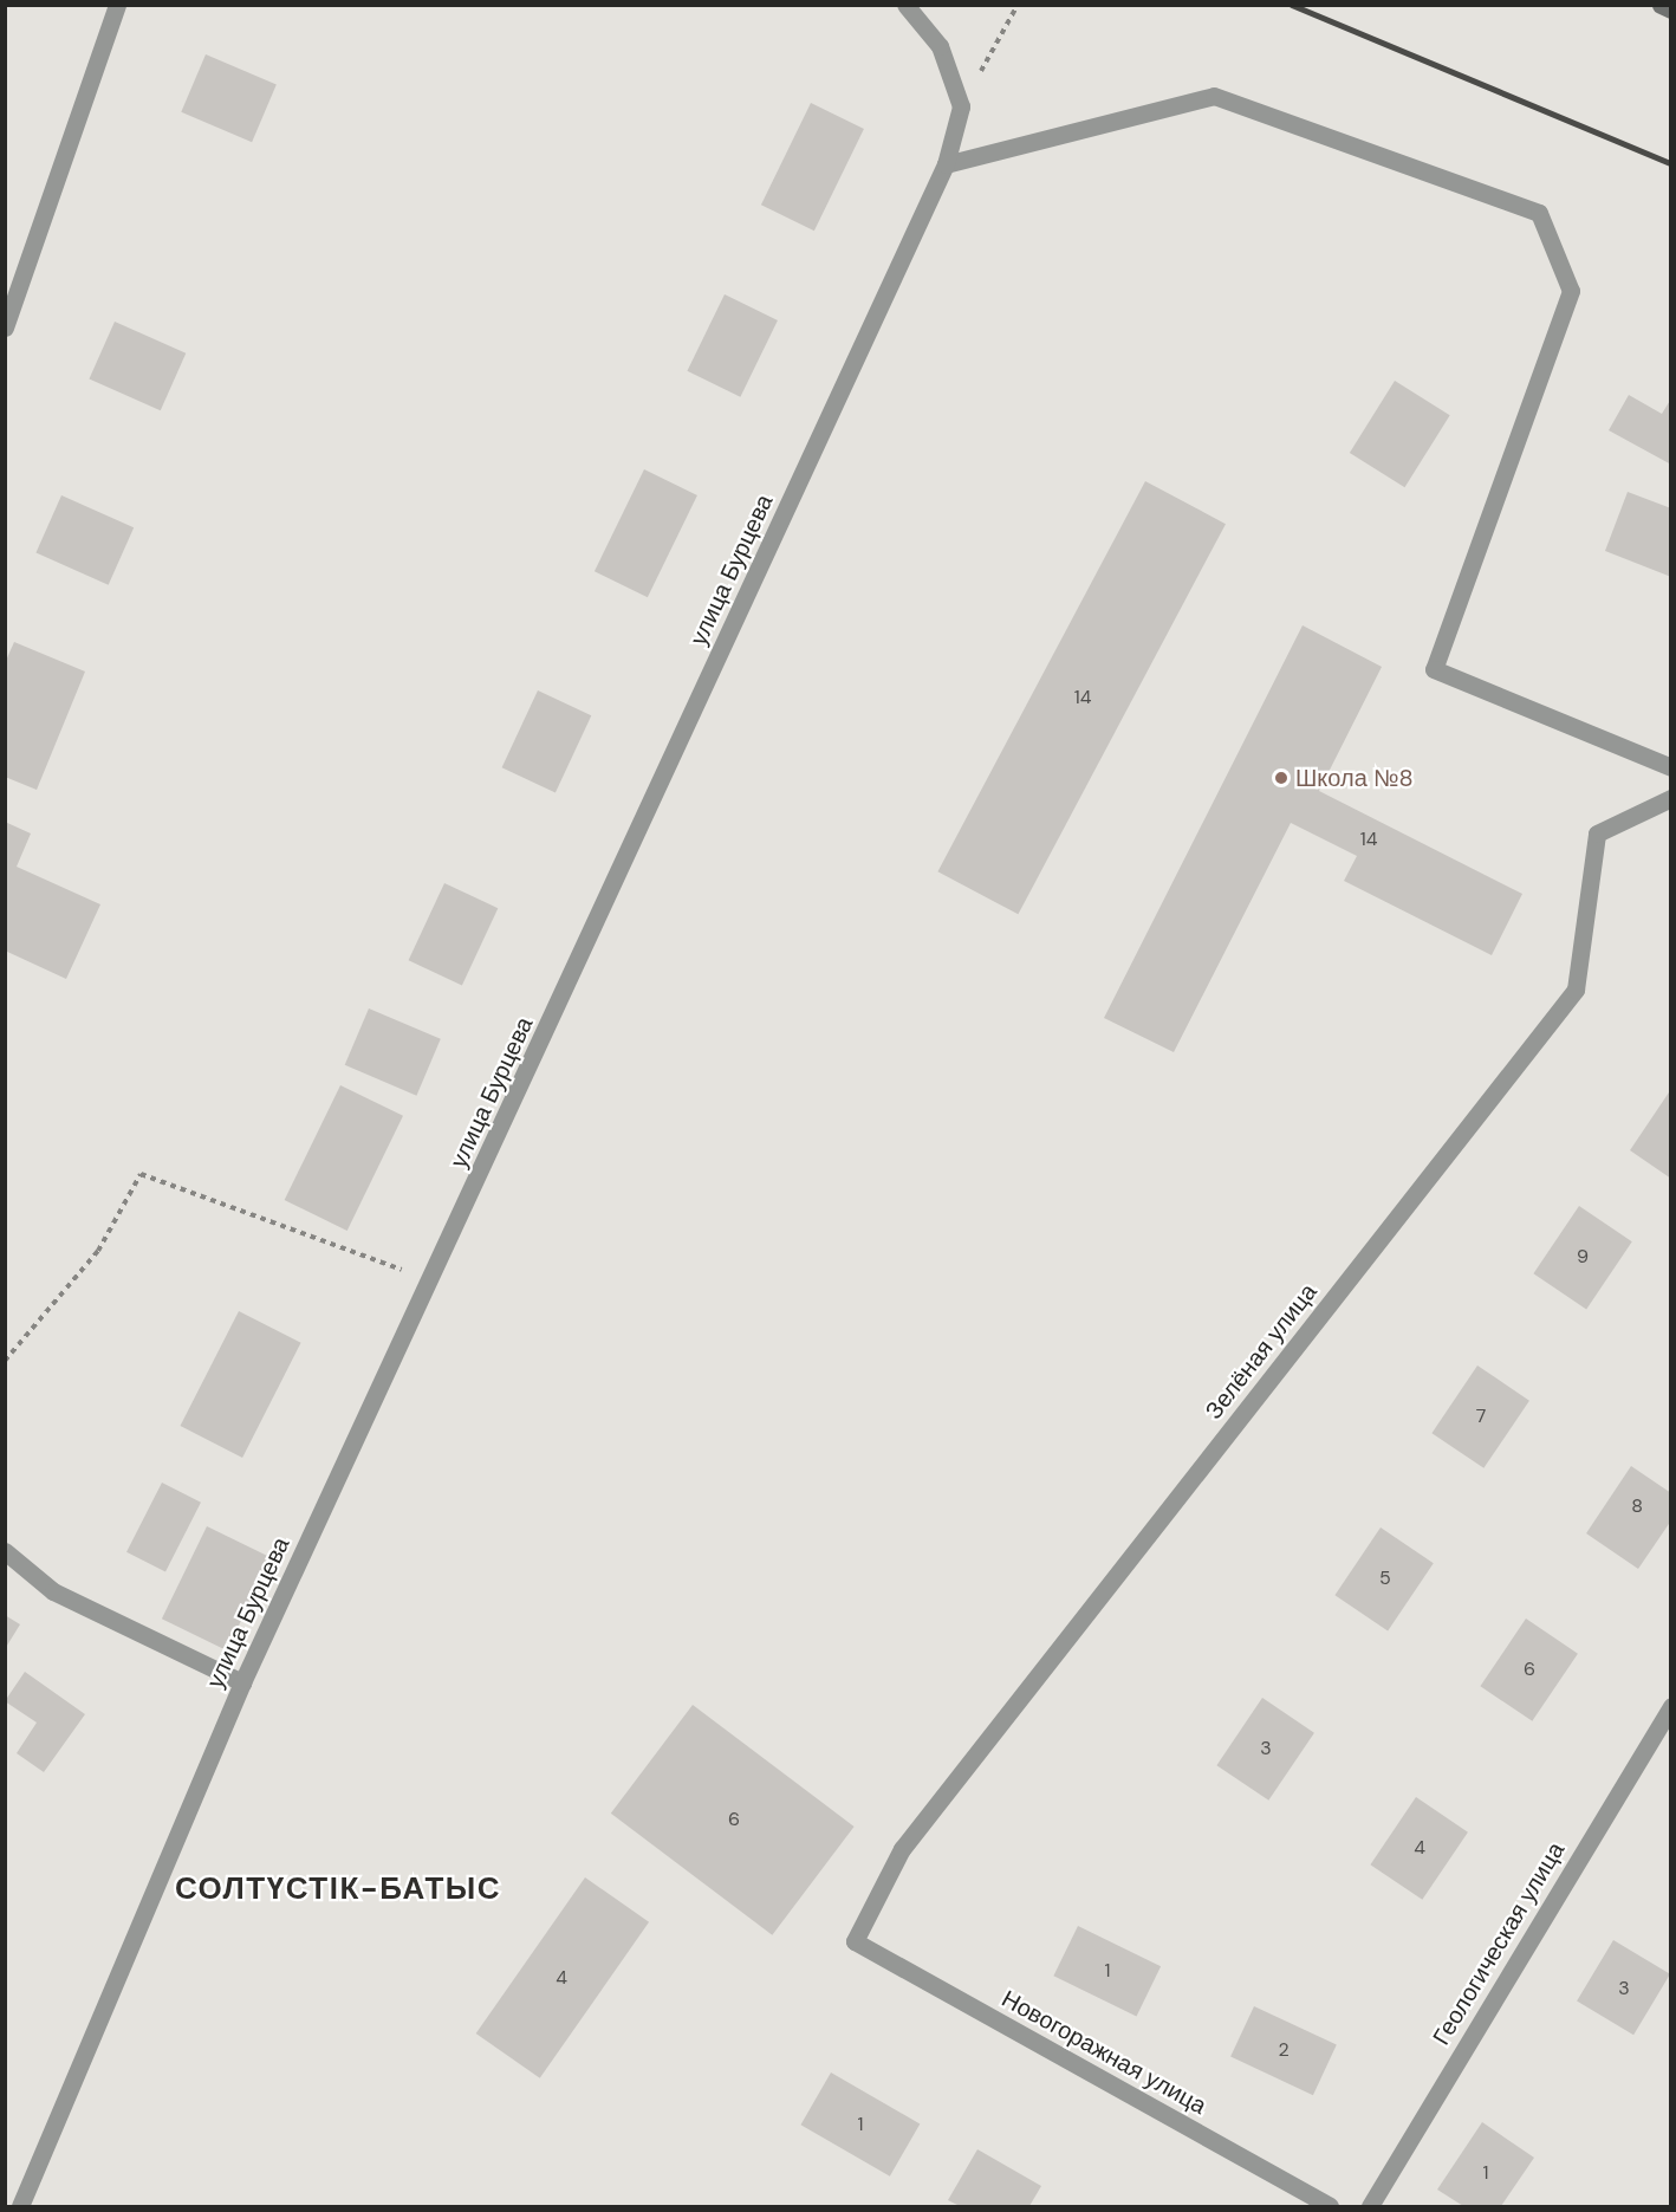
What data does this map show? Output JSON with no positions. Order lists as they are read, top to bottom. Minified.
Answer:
{"streets":{"street":["улица Бурцева","Зелёная улица","Геологическая улица","Новогоражная улица"]},"crossings":[["Зелёная улица","Новогоражная улица"]],"districts":["СОЛТҮСТІК-БАТЫС"],"places":["Школа №8"],"house_numbers":["14","14","9","7","8","5","6","3","6","4","1","4","3","2","1","1"]}
